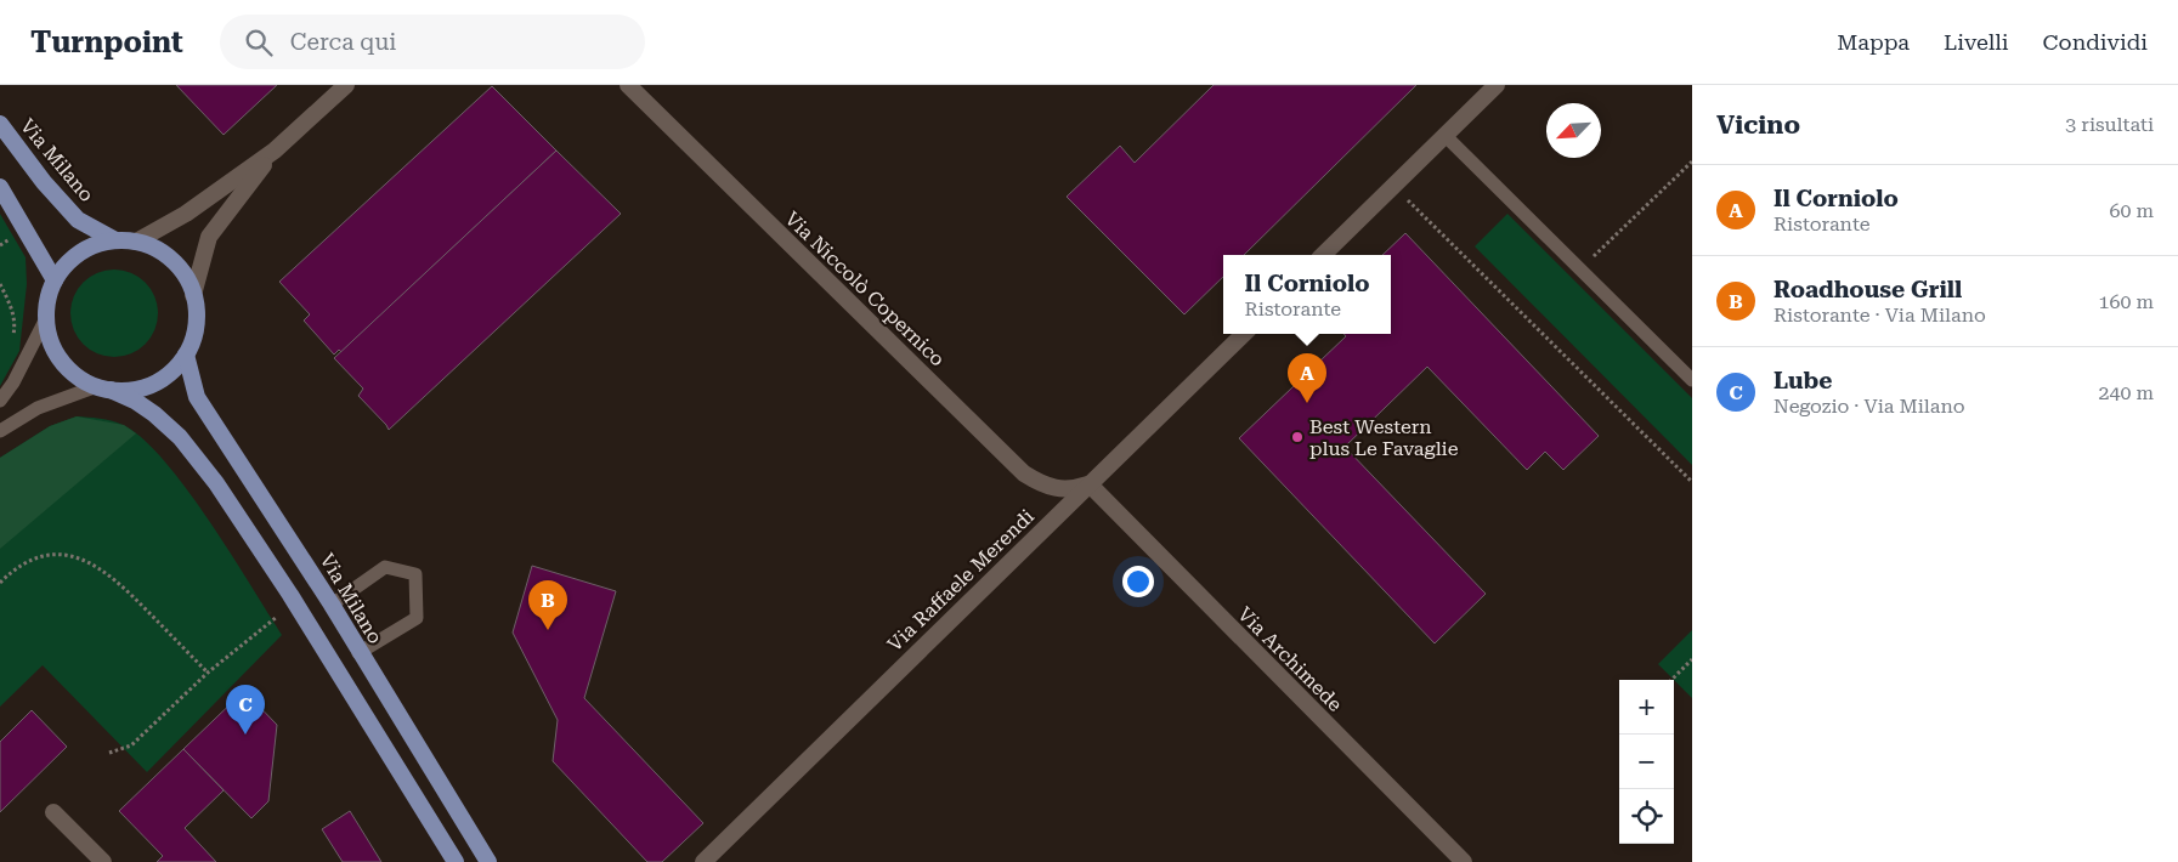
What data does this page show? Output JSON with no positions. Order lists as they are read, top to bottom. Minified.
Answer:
{"streets":{"main road":["Via Milano"],"street":["Via Niccolò Copernico","Via Raffaele Merendi","Via Archimede"]},"crossings":[["Via Niccolò Copernico","Via Raffaele Merendi"],["Via Niccolò Copernico","Via Archimede"],["Via Raffaele Merendi","Via Archimede"]],"places":["Best Western plus Le Favaglie"],"north":"bottom left","page":{"header":"Turnpoint","search":"Cerca qui","nav":["Mappa","Livelli","Condividi"],"heading":["Vicino","3 risultati"],"list":[{"mark":"A","name":"Il Corniolo","note":"Ristorante","value":"60 m"},{"mark":"B","name":"Roadhouse Grill","note":"Ristorante · Via Milano","value":"160 m"},{"mark":"C","name":"Lube","note":"Negozio · Via Milano","value":"240 m"}],"popup":["Il Corniolo","Ristorante"],"pins":["A","B","C"],"map_buttons":["+","−"]}}
